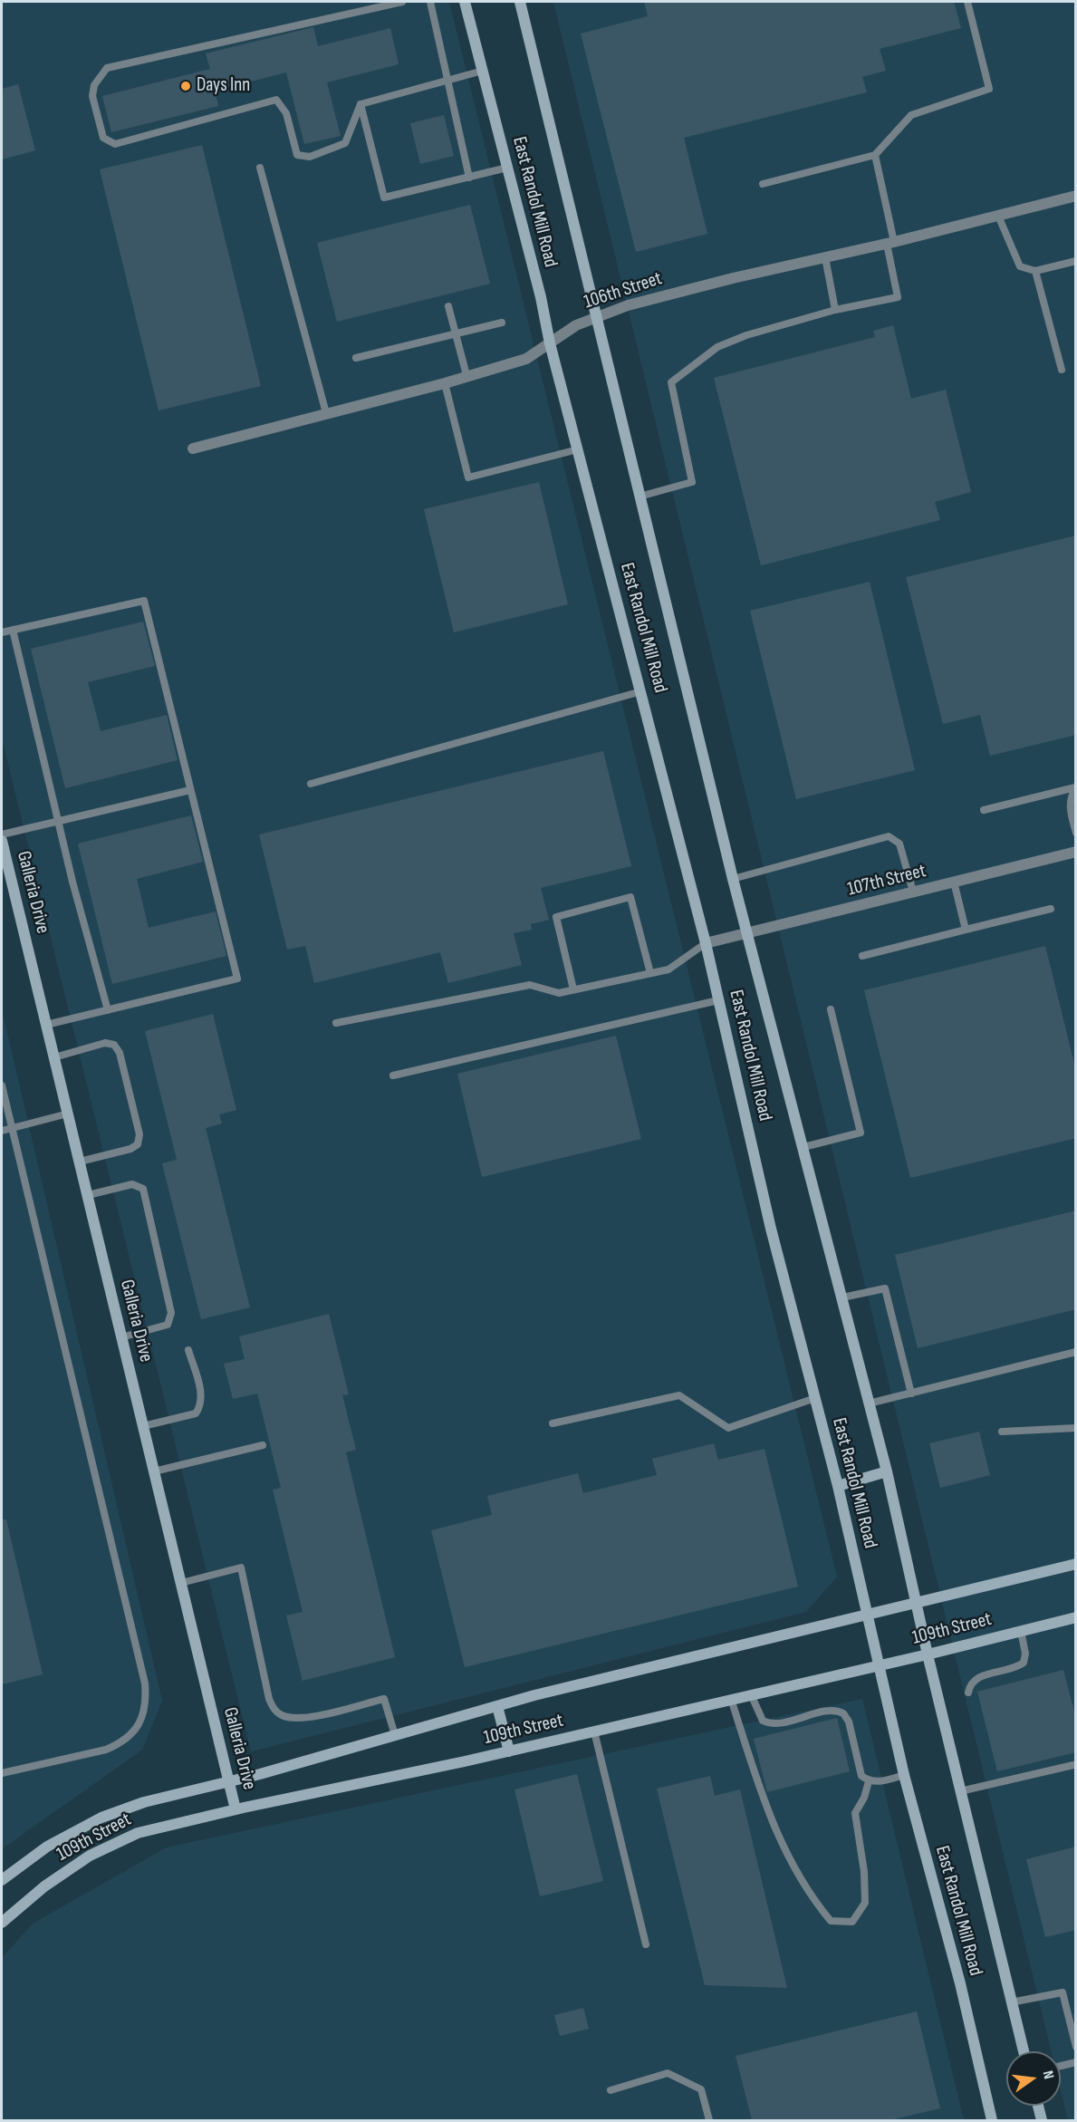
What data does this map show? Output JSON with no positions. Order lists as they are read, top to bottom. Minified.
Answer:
{"streets":{"main road":["East Randol Mill Road","Galleria Drive","109th Street"],"street":["106th Street","107th Street"]},"crossings":[["East Randol Mill Road","106th Street"],["East Randol Mill Road","107th Street"],["East Randol Mill Road","109th Street"],["Galleria Drive","109th Street"]],"places":["Days Inn"],"north":"right"}
